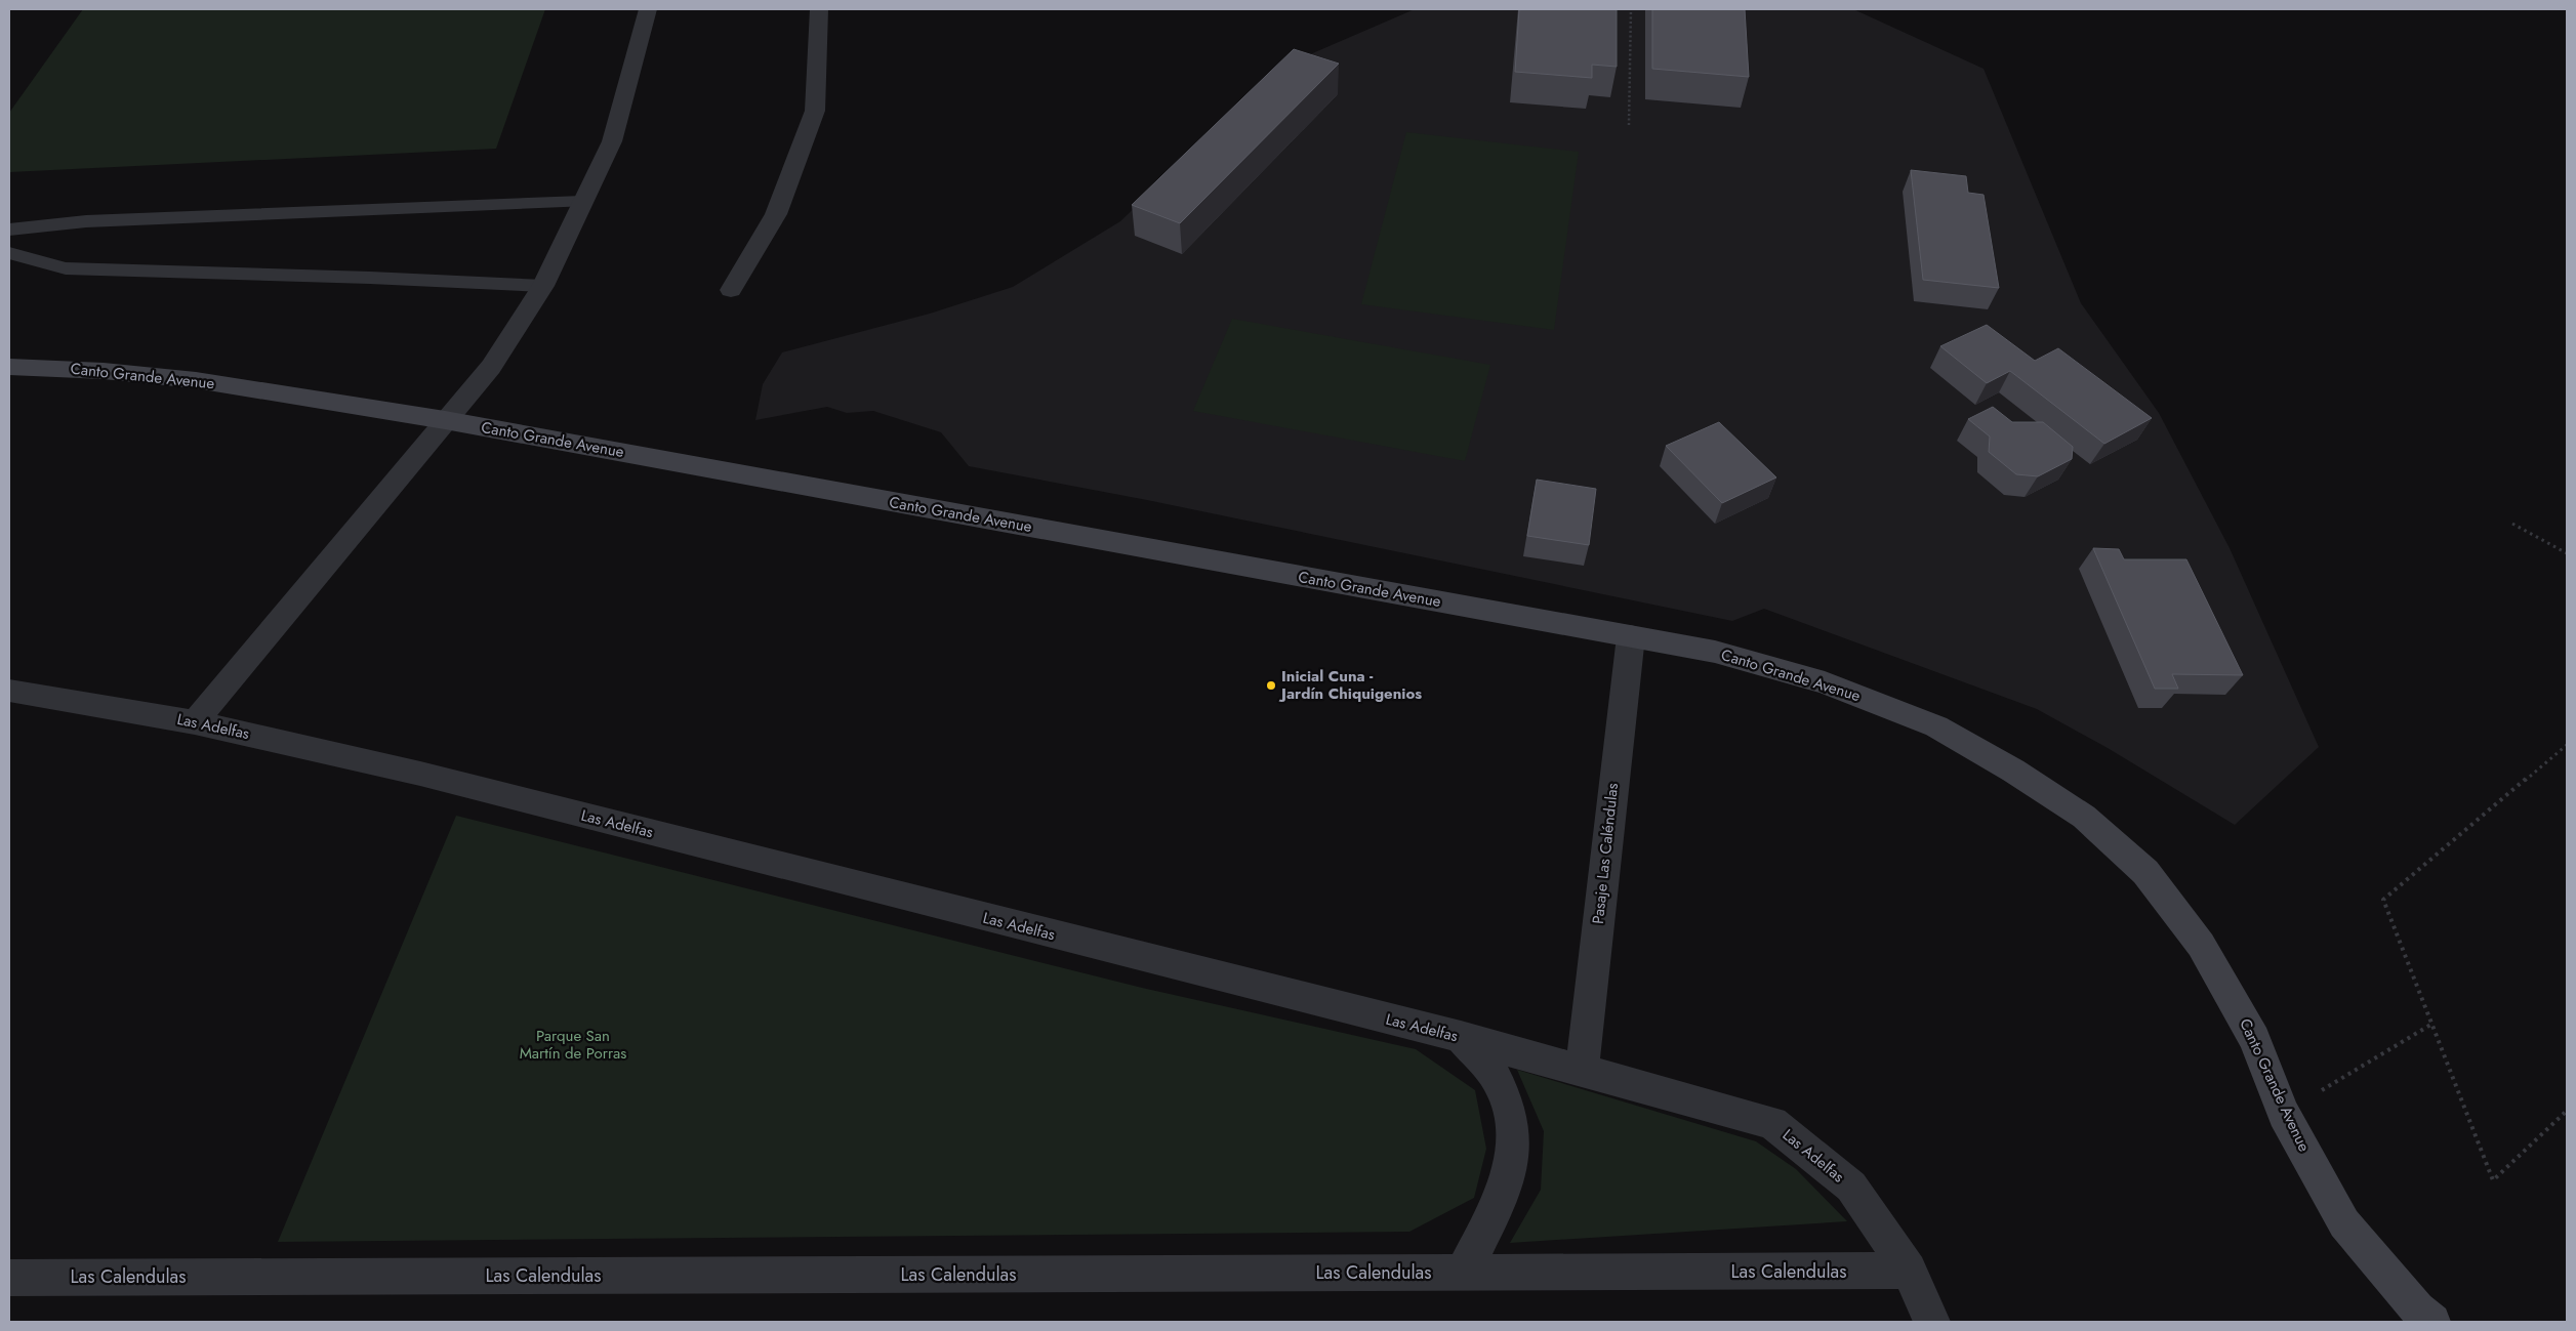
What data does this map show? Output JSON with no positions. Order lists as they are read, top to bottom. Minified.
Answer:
{"streets":{"street":["Canto Grande Avenue","Las Adelfas","Pasaje Las Caléndulas","Las Calendulas"]},"crossings":[["Canto Grande Avenue","Pasaje Las Caléndulas"],["Las Adelfas","Pasaje Las Caléndulas"],["Las Adelfas","Las Calendulas"]],"parks":["Parque San Martín de Porras"],"places":["Inicial Cuna - Jardín Chiquigenios"]}
